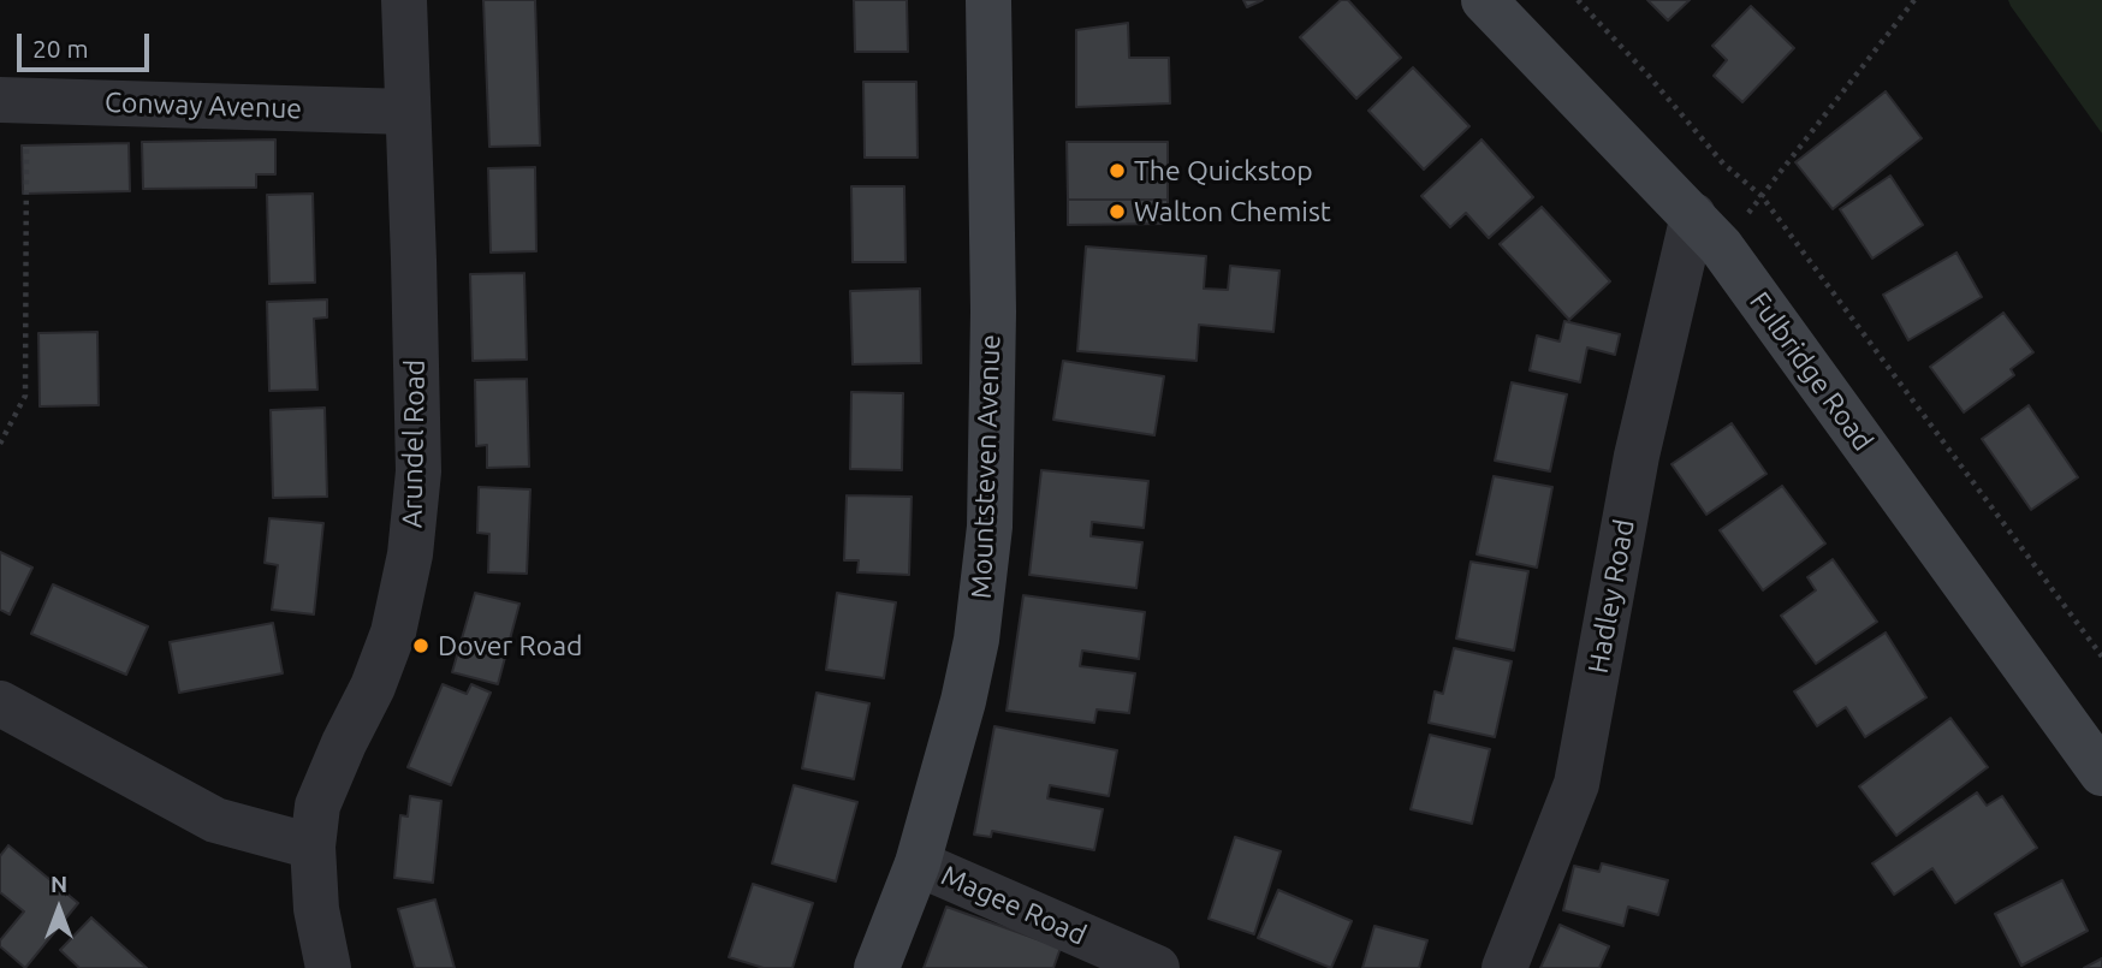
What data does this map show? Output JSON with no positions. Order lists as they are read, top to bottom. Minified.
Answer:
{"streets":{"street":["Conway Avenue","Fulbridge Road","Arundel Road","Mountsteven Avenue","Hadley Road","Magee Road"]},"crossings":[["Conway Avenue","Arundel Road"],["Fulbridge Road","Hadley Road"],["Mountsteven Avenue","Magee Road"]],"places":["The Quickstop","Walton Chemist","Dover Road"],"scale_bar":"20 m","north":"top"}
